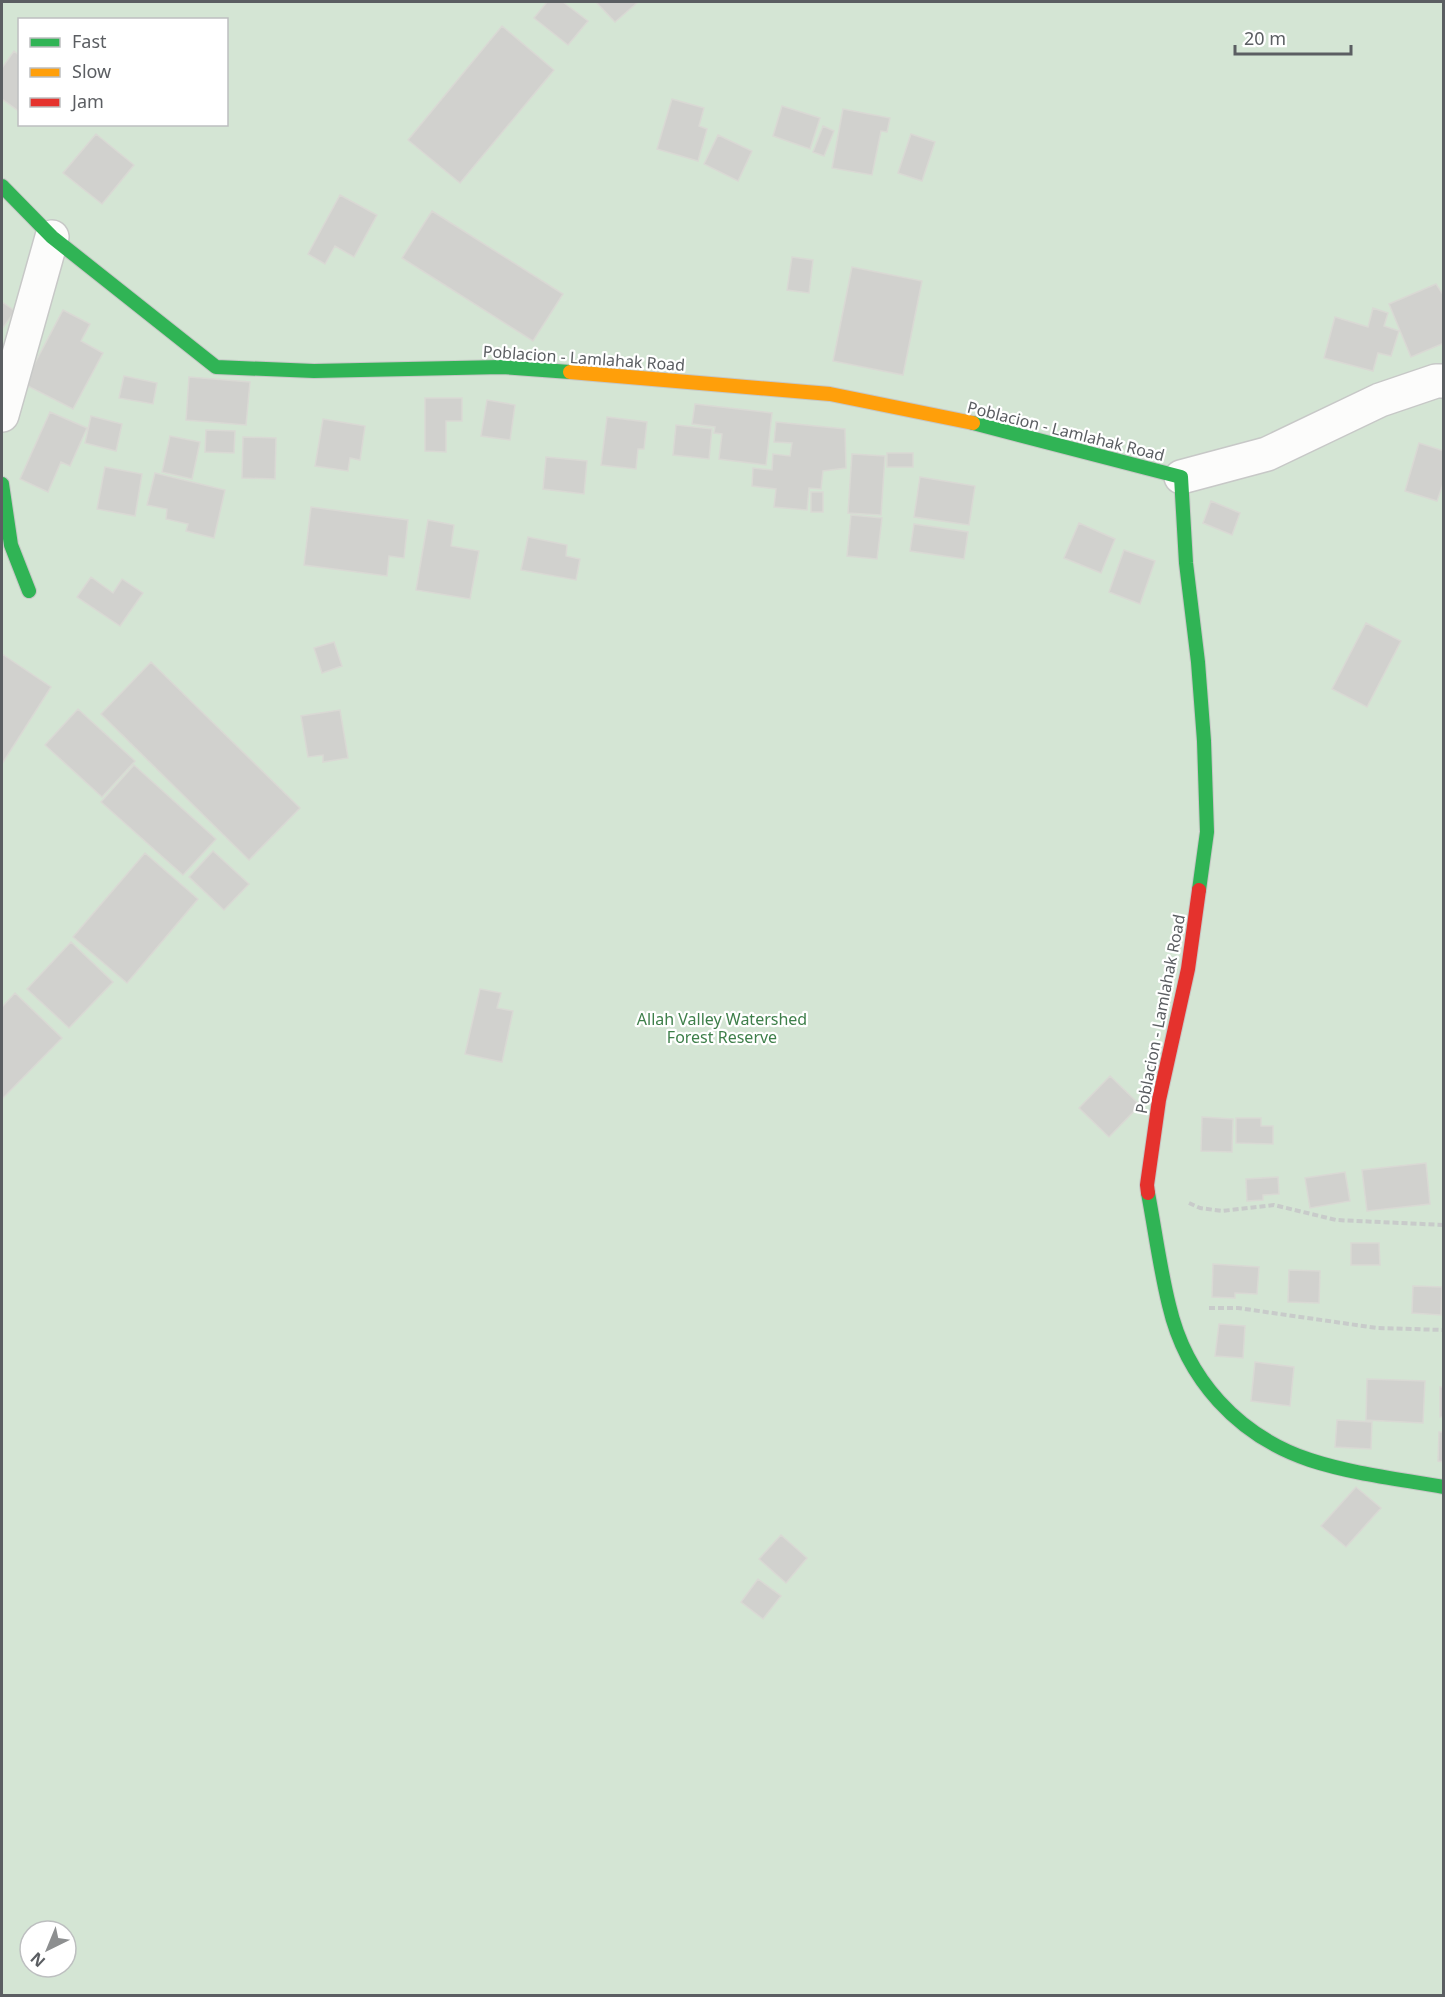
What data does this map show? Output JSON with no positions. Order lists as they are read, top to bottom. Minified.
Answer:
{"streets":{"street":["Poblacion - Lamlahak Road"]},"parks":["Allah Valley Watershed Forest Reserve"],"legend":["Fast","Slow","Jam"],"scale_bar":"20 m","north":"bottom left"}
